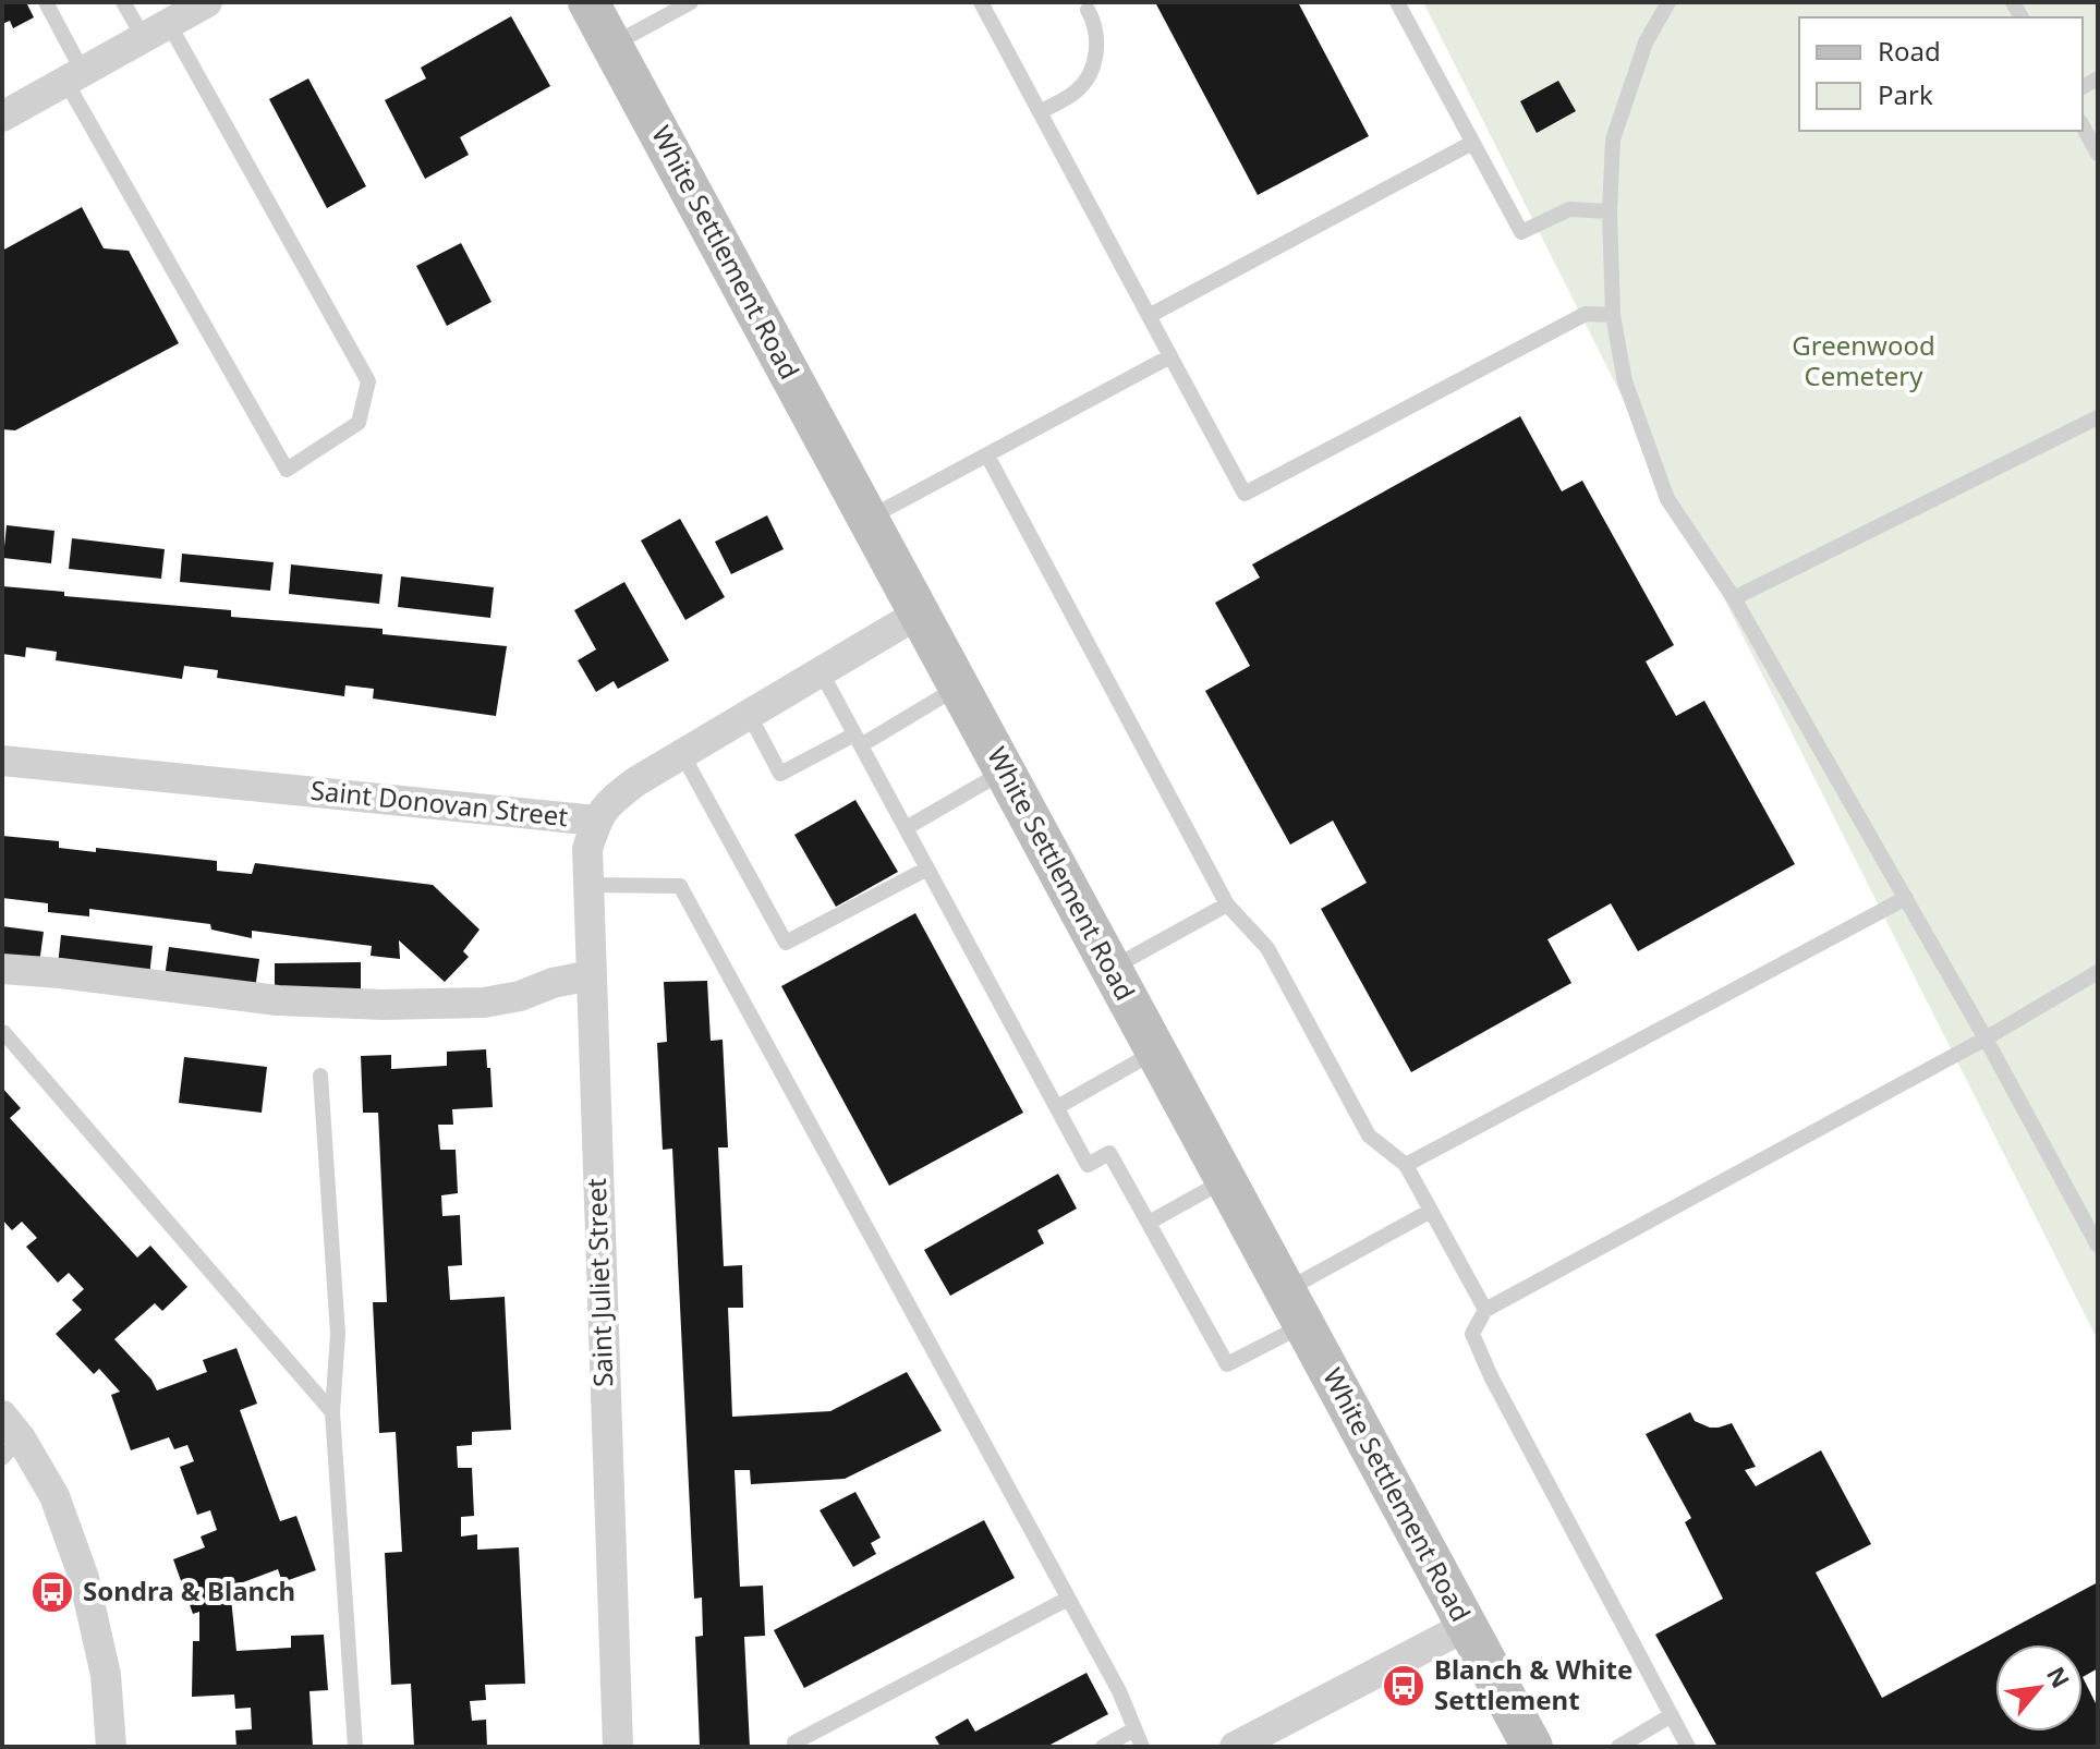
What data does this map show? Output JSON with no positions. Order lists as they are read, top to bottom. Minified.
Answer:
{"streets":{"main road":["White Settlement Road"],"street":["Saint Donovan Street","Saint Juliet Street"]},"crossings":[["White Settlement Road","Saint Donovan Street"],["Saint Donovan Street","Saint Juliet Street"]],"parks":["Greenwood Cemetery"],"places":{"bus stop":["Sondra & Blanch","Blanch & White Settlement"]},"legend":["Road","Park"],"north":"top right"}
